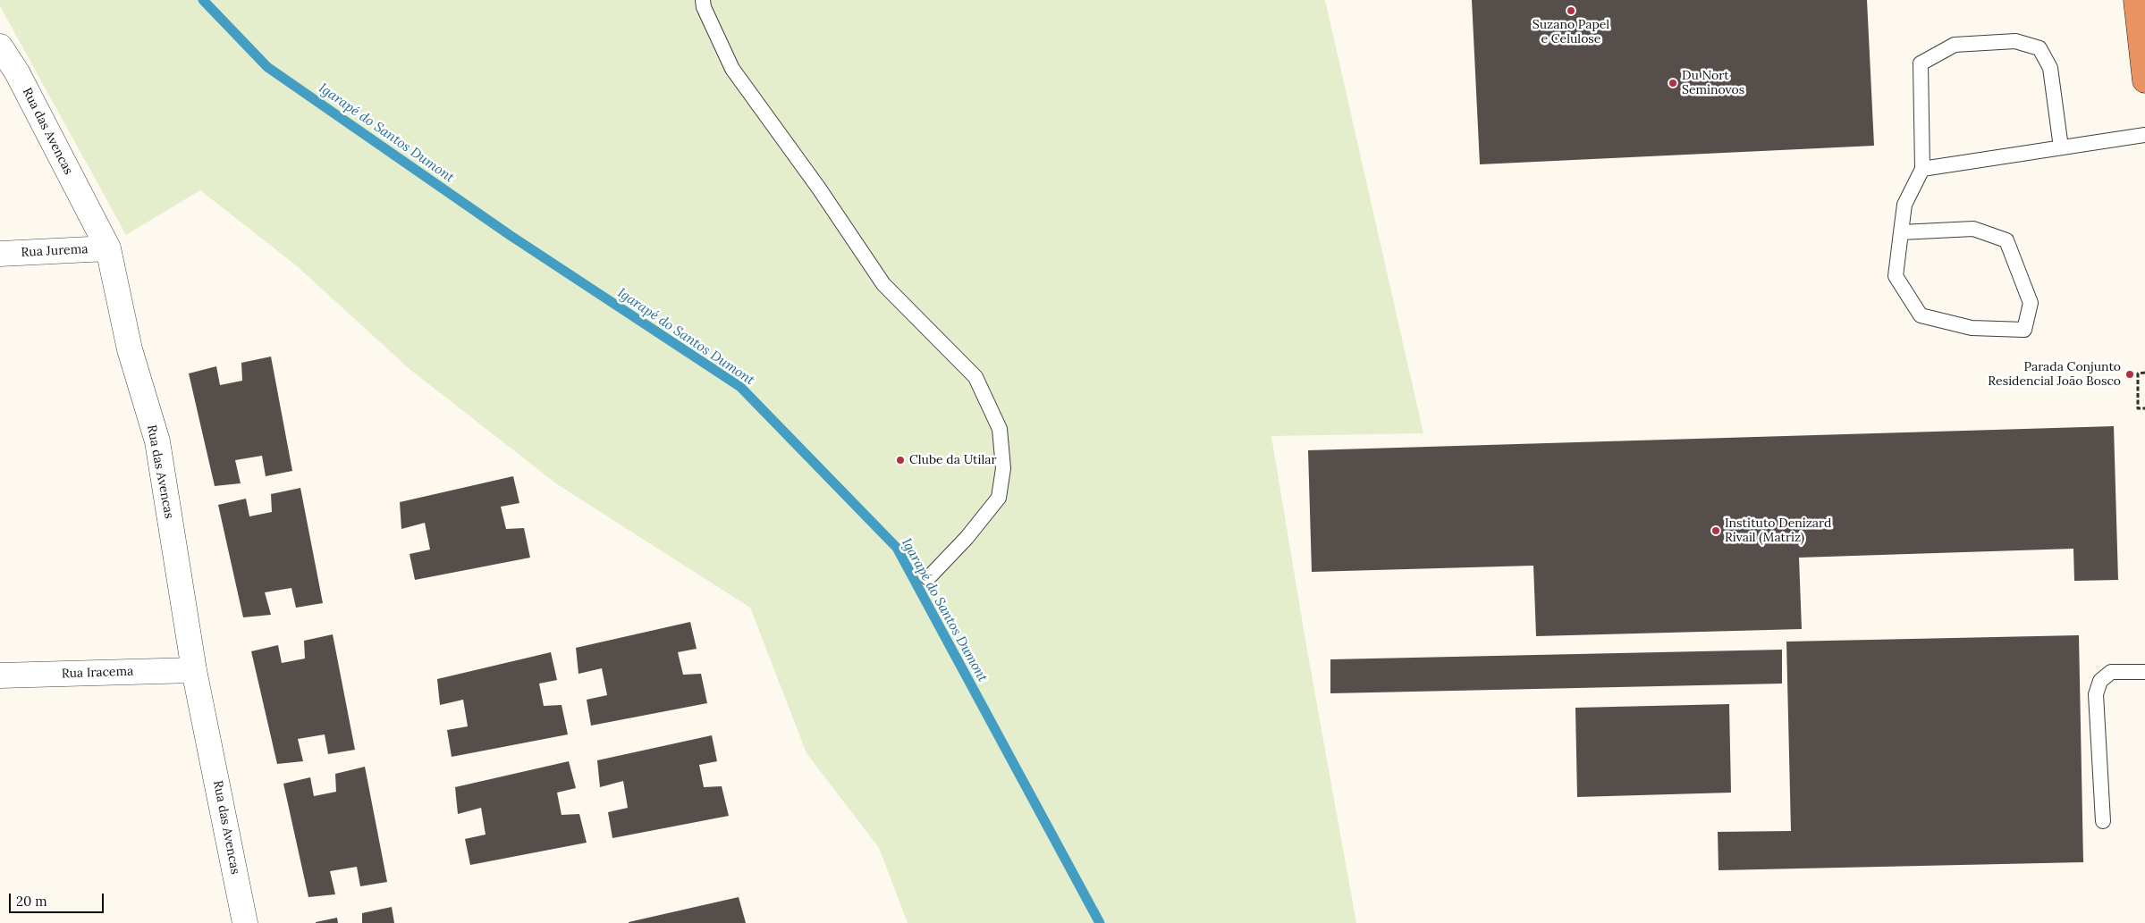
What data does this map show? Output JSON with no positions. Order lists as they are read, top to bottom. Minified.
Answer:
{"streets":{"street":["Rua das Avencas","Rua Jurema","Rua Iracema"]},"crossings":[["Rua das Avencas","Rua Jurema"],["Rua das Avencas","Rua Iracema"]],"water":["Igarapé do Santos Dumont"],"places":["Suzano Papel e Celulose","Du Nort Seminovos","Parada Conjunto Residencial João Bosco","Clube da Utilar","Instituto Denizard Rivail (Matriz)"],"scale_bar":"20 m"}
